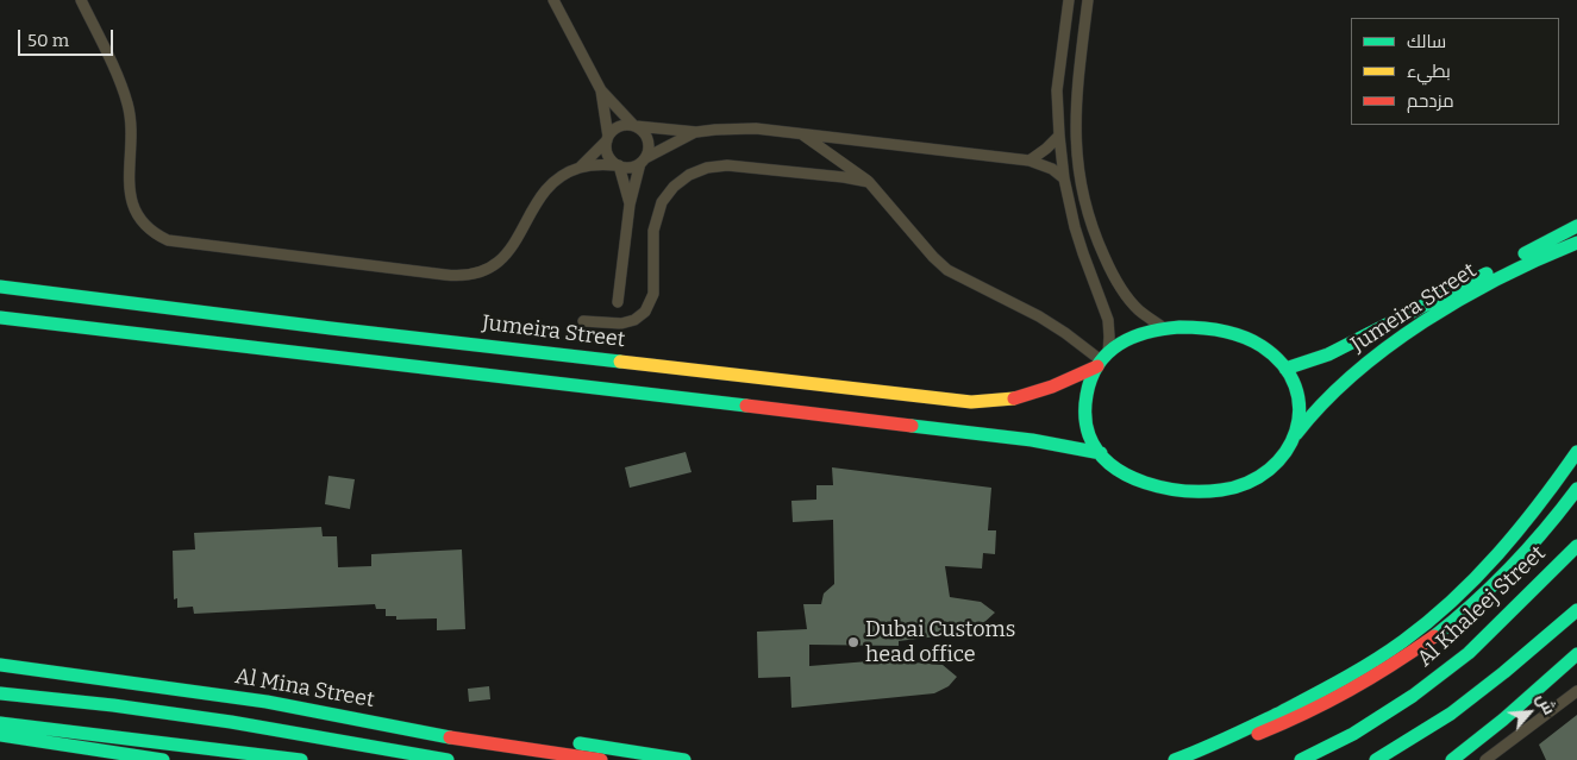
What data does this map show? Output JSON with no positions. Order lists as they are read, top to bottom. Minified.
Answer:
{"streets":{"main road":["Jumeira Street","Al Khaleej Street","Al Mina Street"]},"places":["Dubai Customs head office"],"legend":["سالك","بطيء","مزدحم"],"scale_bar":"50 m","north":"top right"}
